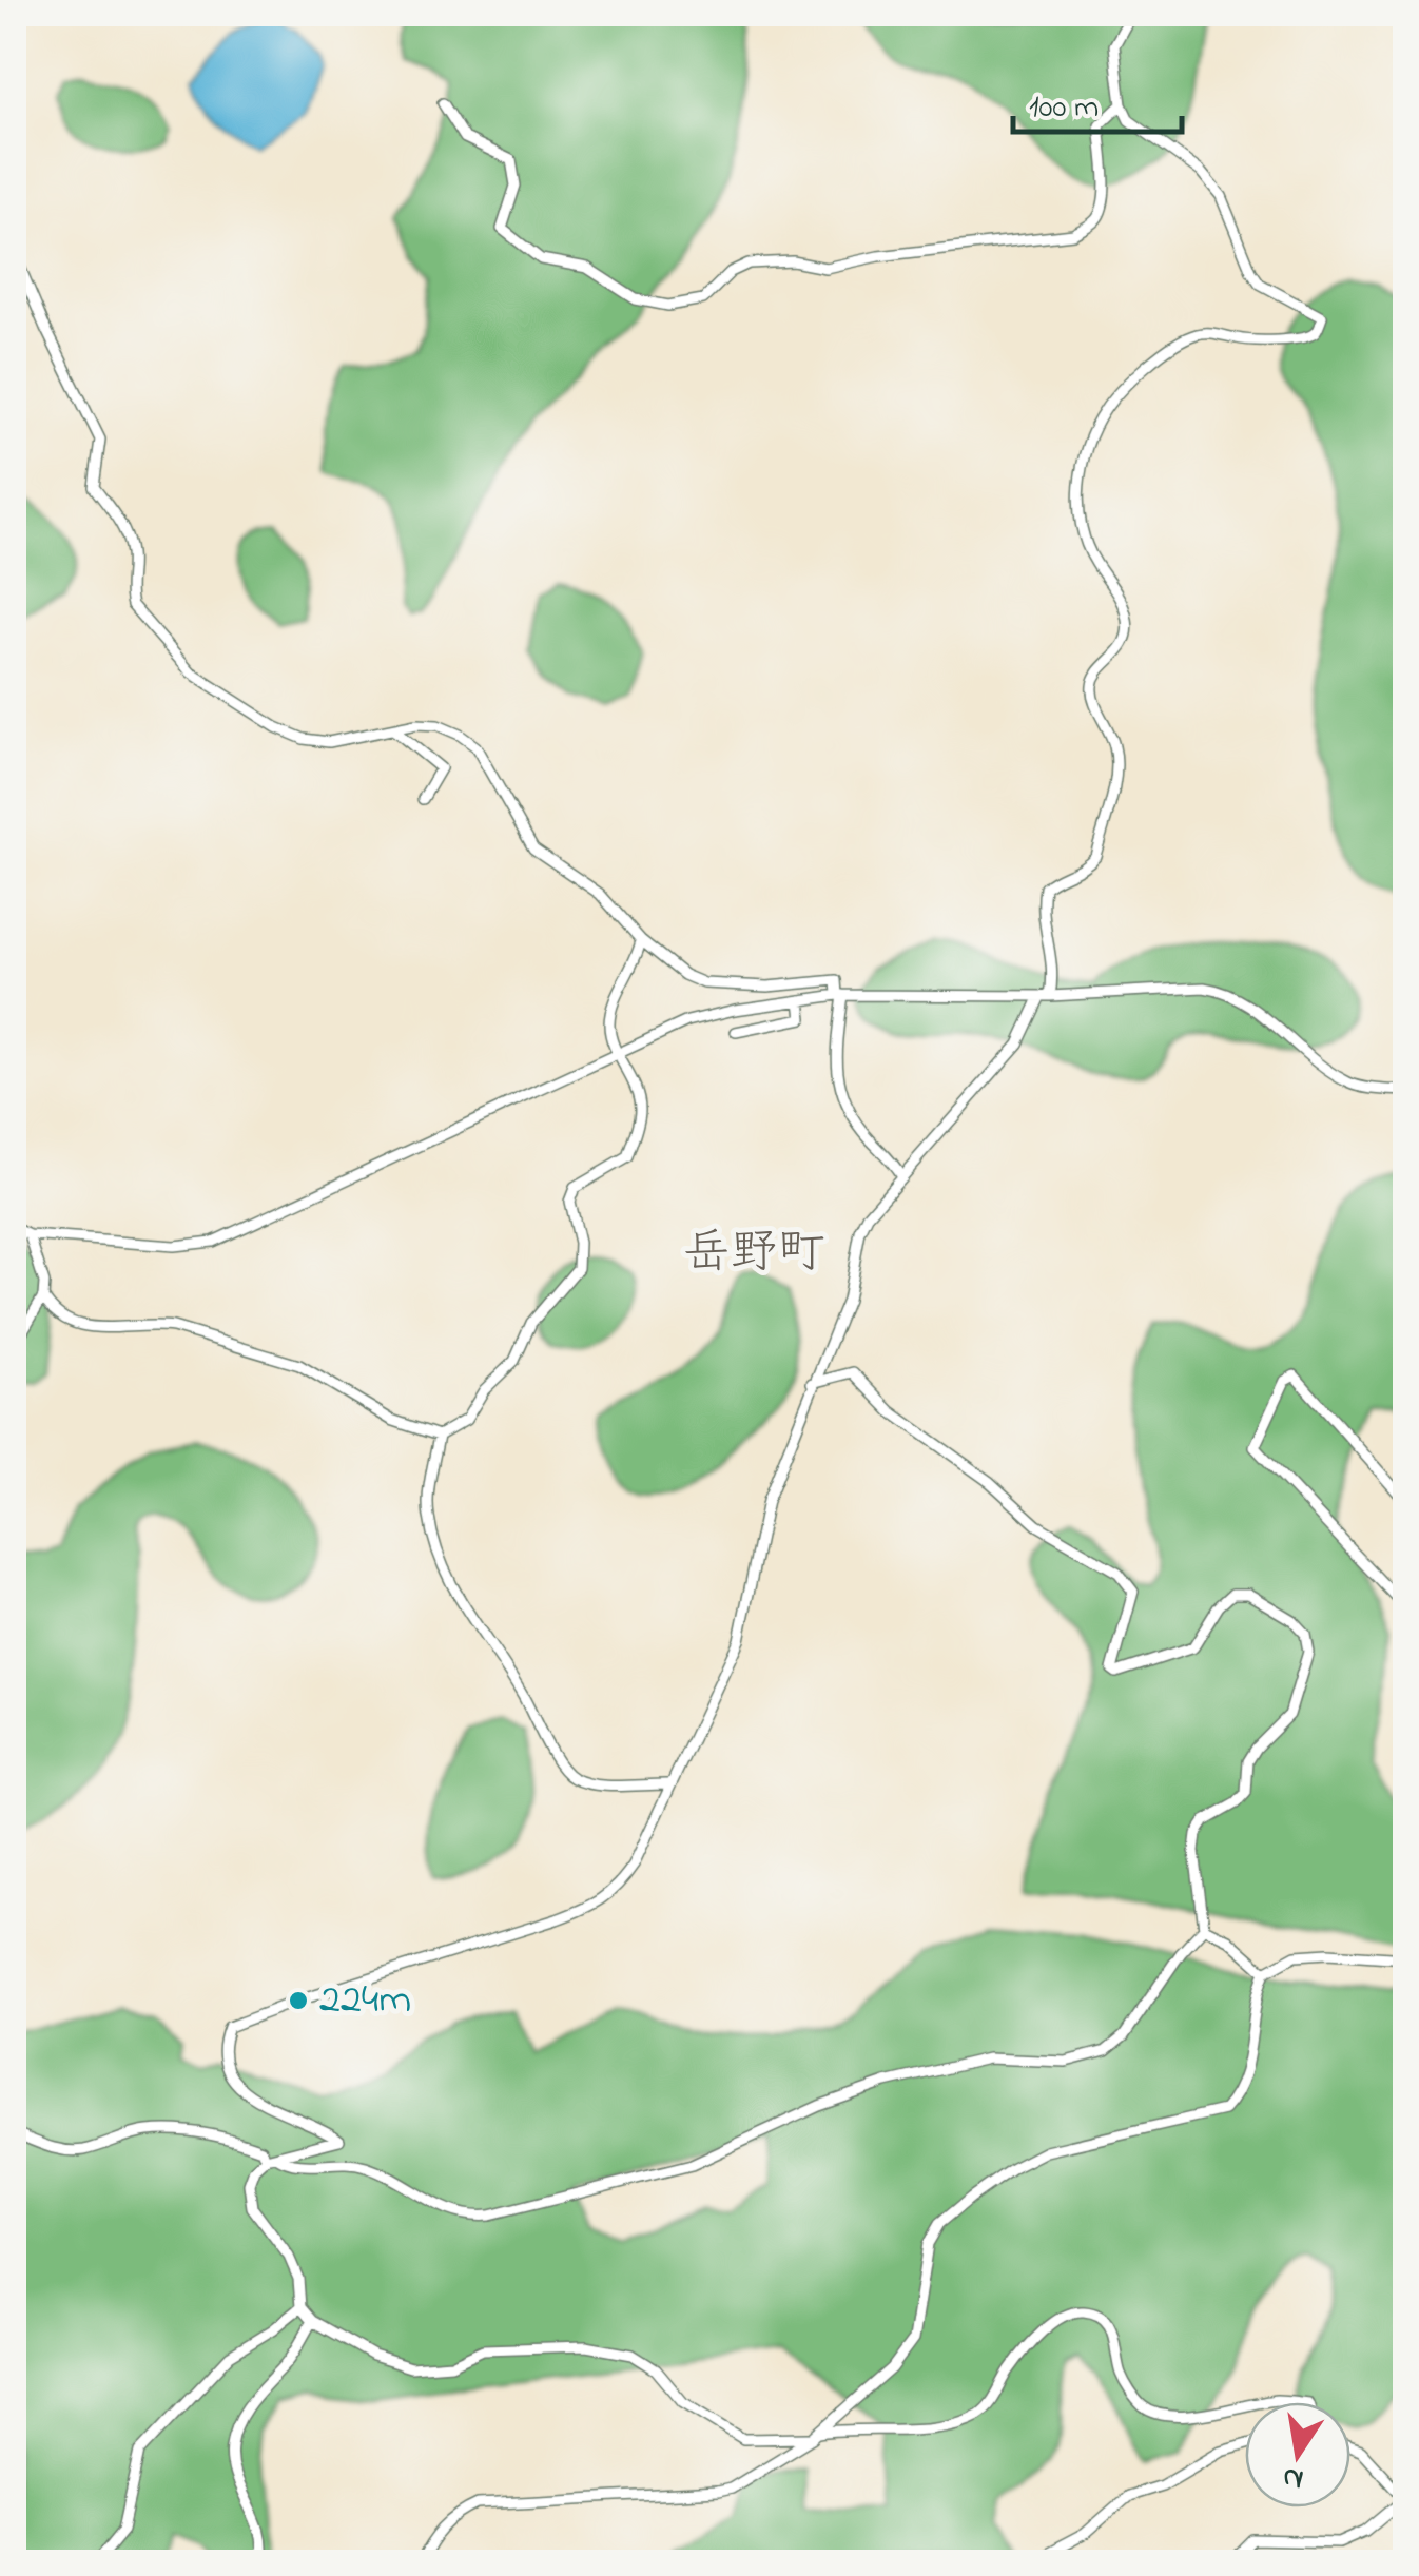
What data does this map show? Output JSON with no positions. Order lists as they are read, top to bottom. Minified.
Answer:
{"districts":["岳野町"],"places":["224m"],"scale_bar":"100 m","north":"bottom"}
